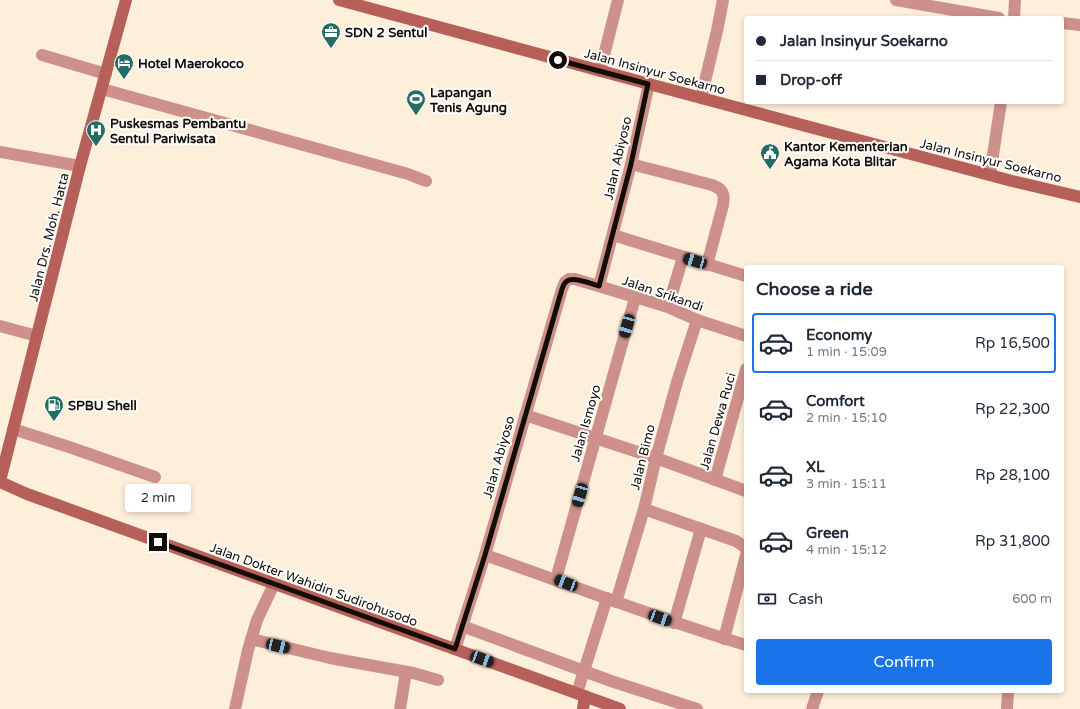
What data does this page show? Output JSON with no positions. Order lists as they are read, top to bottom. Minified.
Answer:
{"streets":{"main road":["Jalan Insinyur Soekarno","Jalan Drs. Moh. Hatta","Jalan Dokter Wahidin Sudirohusodo"],"street":["Jalan Abiyoso","Jalan Srikandi","Jalan Dewa Ruci","Jalan Ismoyo","Jalan Bimo"]},"crossings":[["Jalan Insinyur Soekarno","Jalan Abiyoso"],["Jalan Abiyoso","Jalan Srikandi"],["Jalan Abiyoso","Jalan Dokter Wahidin Sudirohusodo"],["Jalan Drs. Moh. Hatta","Jalan Dokter Wahidin Sudirohusodo"],["Jalan Srikandi","Jalan Ismoyo"],["Jalan Srikandi","Jalan Bimo"],["Jalan Bimo","Jalan Dokter Wahidin Sudirohusodo"]],"places":{"office":["SDN 2 Sentul"],"hotel":["Hotel Maerokoco"],"sports":["Lapangan Tenis Agung"],"hospital":["Puskesmas Pembantu Sentul Pariwisata"],"public building":["Kantor Kementerian Agama Kota Blitar"],"fuel station":["SPBU Shell"]},"page":{"banner":["Jalan Insinyur Soekarno","Drop-off"],"heading":"Choose a ride","list":[{"name":"Economy","note":"1 min · 15:09","value":"Rp 16,500"},{"name":"Comfort","note":"2 min · 15:10","value":"Rp 22,300"},{"name":"XL","note":"3 min · 15:11","value":"Rp 28,100"},{"name":"Green","note":"4 min · 15:12","value":"Rp 31,800"}],"bubble":"2 min","pay":["Cash","600 m"],"buttons":"Confirm"}}
